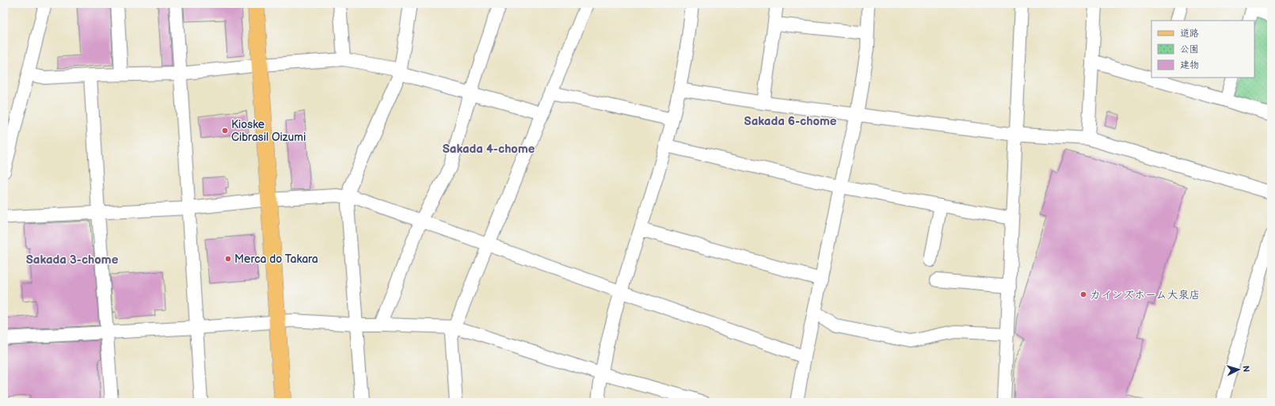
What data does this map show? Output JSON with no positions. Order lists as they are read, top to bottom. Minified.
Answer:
{"districts":["Sakada 6-chome","Sakada 4-chome","Sakada 3-chome"],"places":["Kioske Cibrasil Oizumi","Merca do Takara","カインズホーム大泉店"],"legend":["道路","公園","建物"],"north":"right"}
